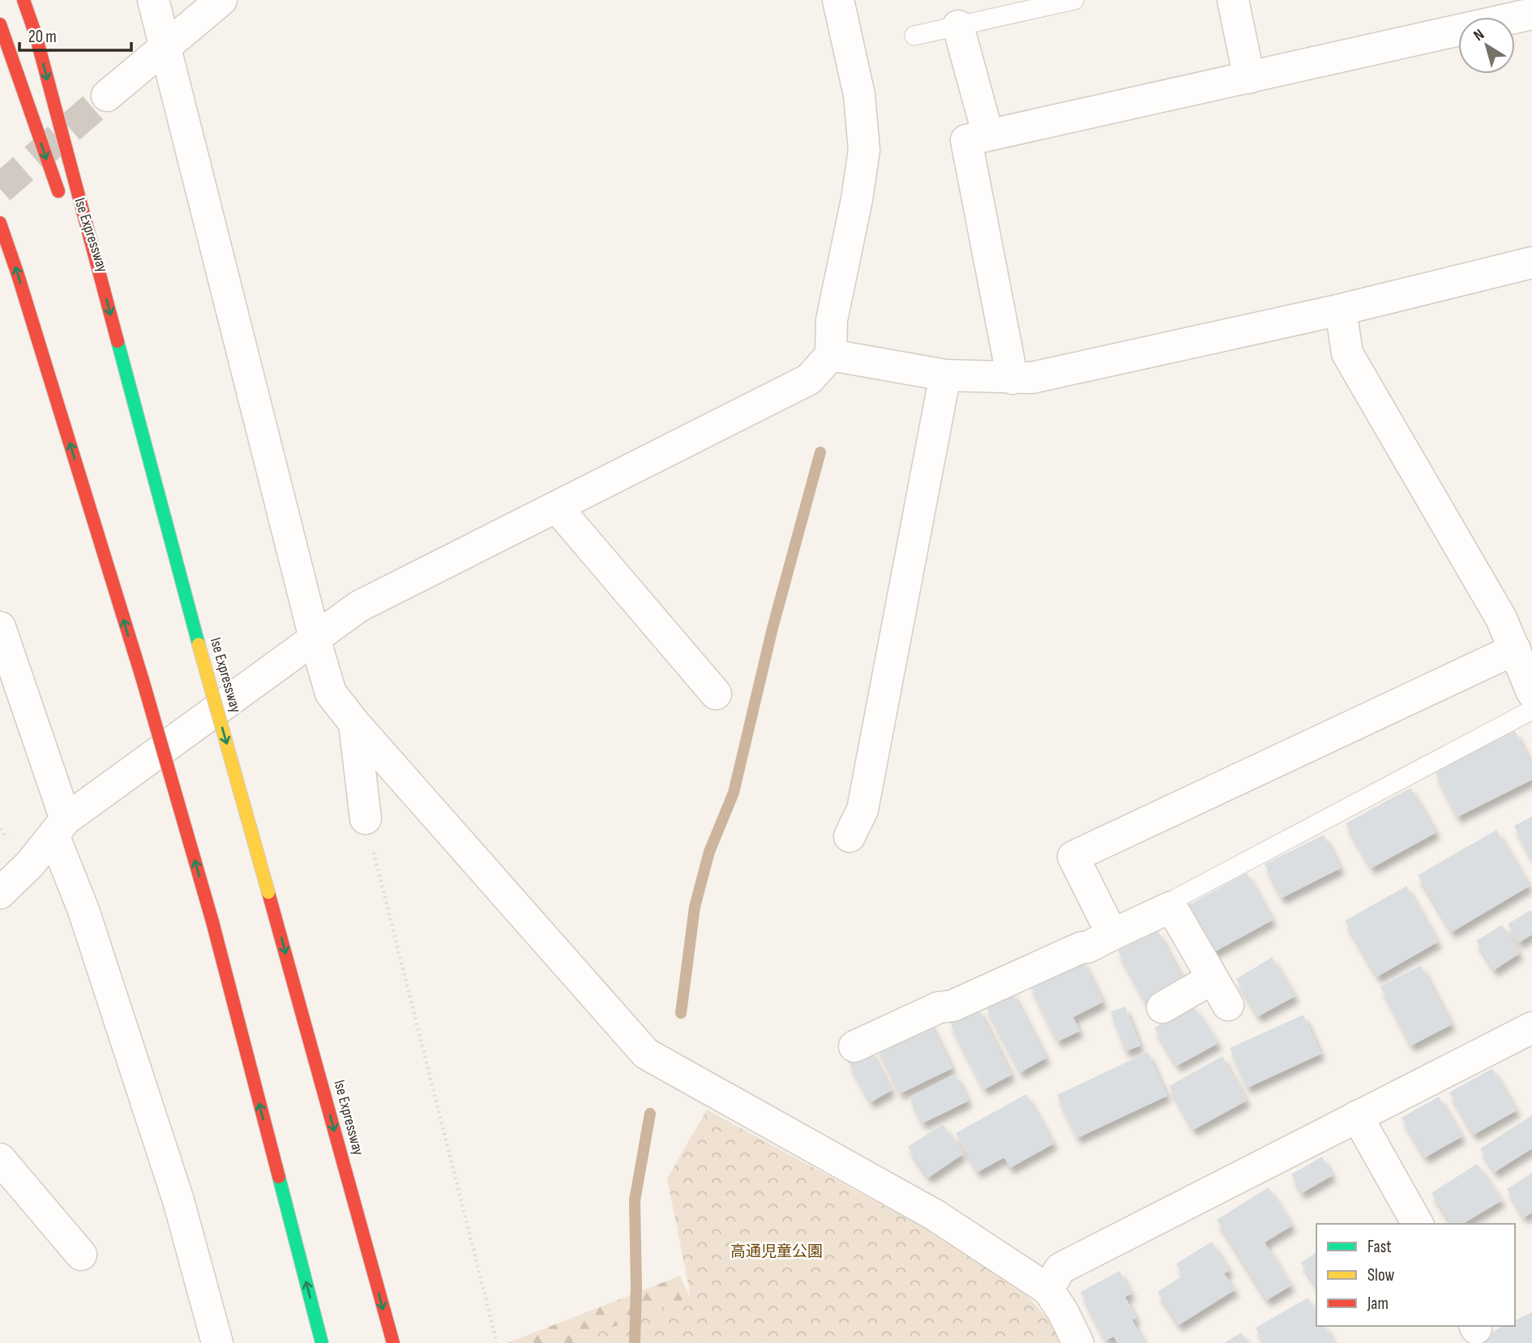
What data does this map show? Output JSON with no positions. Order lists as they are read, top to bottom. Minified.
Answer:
{"streets":{"highway":["Ise Expressway"]},"parks":["高通児童公園"],"legend":["Fast","Slow","Jam"],"scale_bar":"20 m","north":"top left"}
